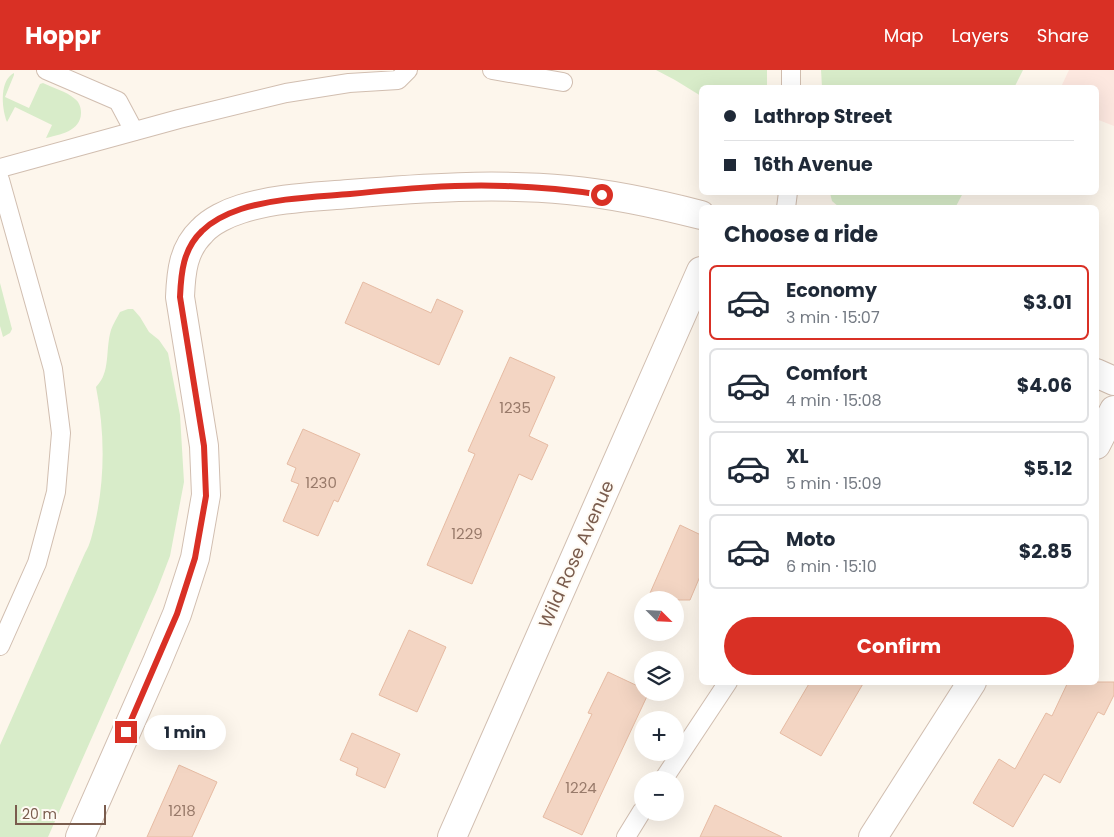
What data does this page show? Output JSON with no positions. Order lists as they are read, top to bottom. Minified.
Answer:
{"streets":{"street":["Wild Rose Avenue"]},"house_numbers":["1235","1230","1229","1224","1218"],"scale_bar":"20 m","north":"bottom right","page":{"header":"Hoppr","nav":["Map","Layers","Share"],"banner":["Lathrop Street","16th Avenue"],"heading":"Choose a ride","list":[{"name":"Economy","note":"3 min · 15:07","value":"$3.01"},{"name":"Comfort","note":"4 min · 15:08","value":"$4.06"},{"name":"XL","note":"5 min · 15:09","value":"$5.12"},{"name":"Moto","note":"6 min · 15:10","value":"$2.85"}],"map_buttons":["+","−"],"buttons":"Confirm","bubble":"1 min","scale":"20 m"}}
